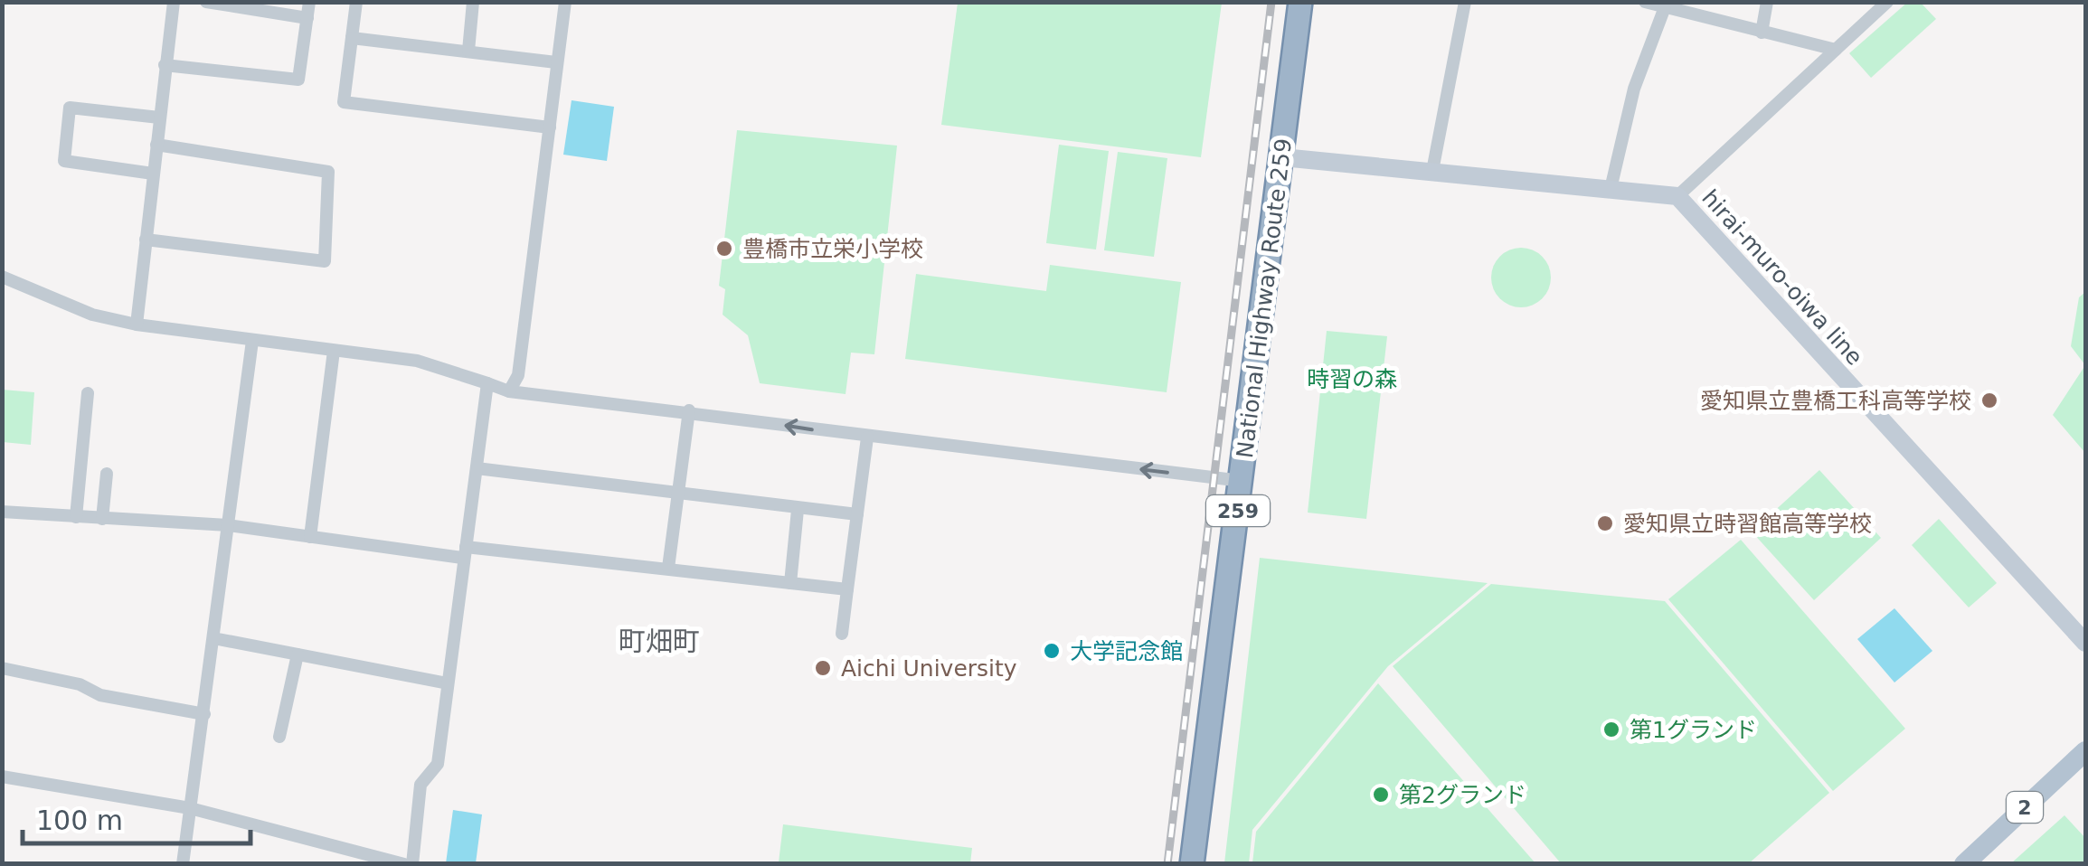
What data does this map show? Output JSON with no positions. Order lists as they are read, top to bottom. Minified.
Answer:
{"streets":{"highway":["National Highway Route 259","259"],"main road":["hirai-muro-oiwa line","2"]},"crossings":[["hirai-muro-oiwa line","National Highway Route 259"]],"districts":["町畑町"],"parks":["時習の森"],"places":["豊橋市立栄小学校","愛知県立豊橋工科高等学校","愛知県立時習館高等学校","大学記念館","Aichi University","第1グランド","第2グランド"],"scale_bar":"100 m"}
